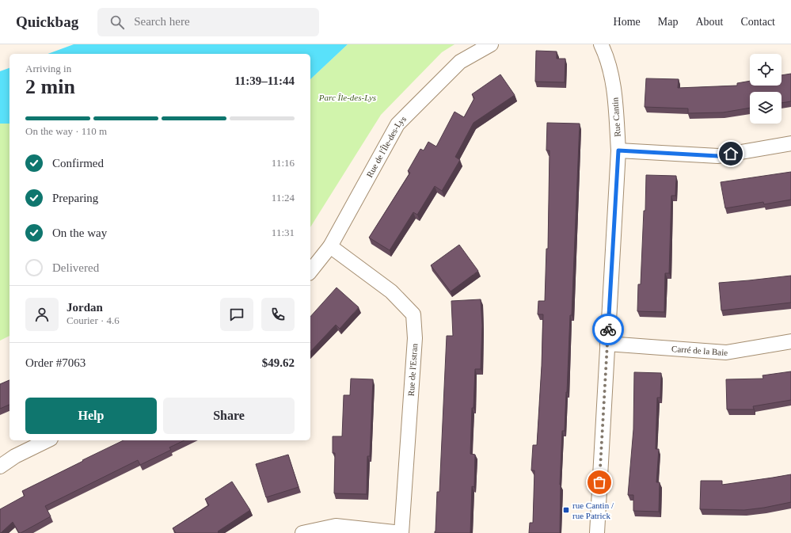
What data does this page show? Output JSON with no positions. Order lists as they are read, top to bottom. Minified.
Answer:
{"streets":{"street":["Rue Cantin","Rue de l'Île-des-Lys","Carré de la Baie","Rue de l'Estran"]},"crossings":[["Rue Cantin","Carré de la Baie"],["Rue de l'Île-des-Lys","Rue de l'Estran"]],"parks":["Parc Île-des-Lys"],"places":{"transit":["rue Cantin / rue Patrick"]},"page":{"header":"Quickbag","search":"Search here","nav":["Home","Map","About","Contact"],"heading":["2 min","Arriving in","11:39–11:44"],"panel":["Jordan","Courier · 4.6","Order #7063","$49.62"],"bar":"On the way · 110 m","list":[["Confirmed","11:16"],["Preparing","11:24"],["On the way","11:31"],"Delivered"],"buttons":["Help","Share"]}}
